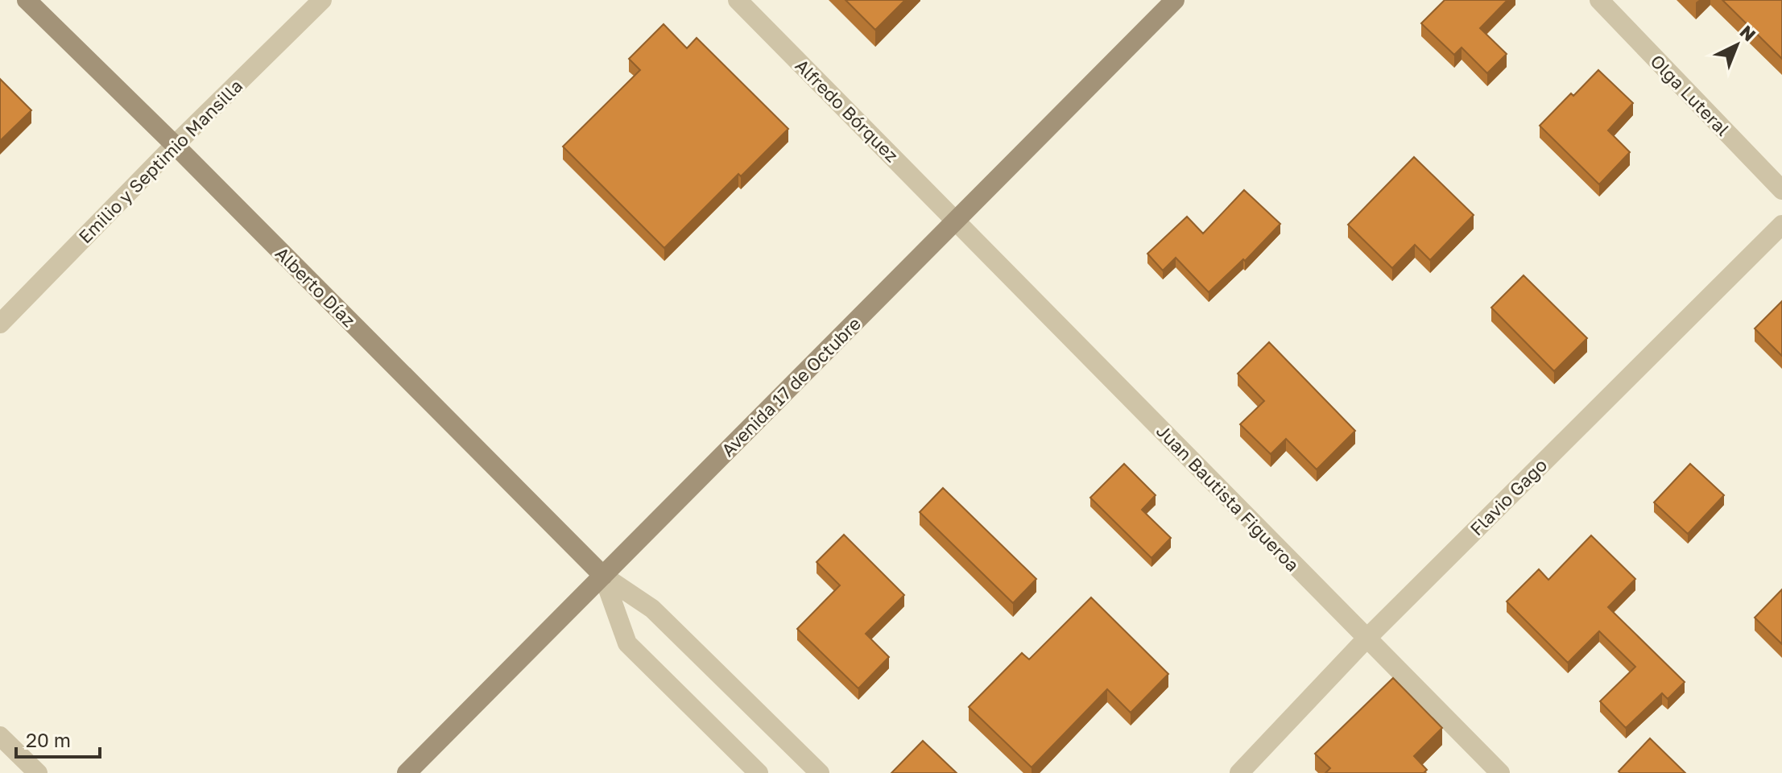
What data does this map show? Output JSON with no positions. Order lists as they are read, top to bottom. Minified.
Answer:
{"streets":{"main road":["Alberto Díaz","Avenida 17 de Octubre"],"street":["Olga Luteral","Alfredo Bórquez","Emilio y Septimio Mansilla","Flavio Gago","Juan Bautista Figueroa"]},"crossings":[["Alfredo Bórquez","Avenida 17 de Octubre"],["Alfredo Bórquez","Juan Bautista Figueroa"],["Emilio y Septimio Mansilla","Alberto Díaz"],["Alberto Díaz","Avenida 17 de Octubre"],["Avenida 17 de Octubre","Juan Bautista Figueroa"],["Flavio Gago","Juan Bautista Figueroa"]],"scale_bar":"20 m","north":"top right"}
